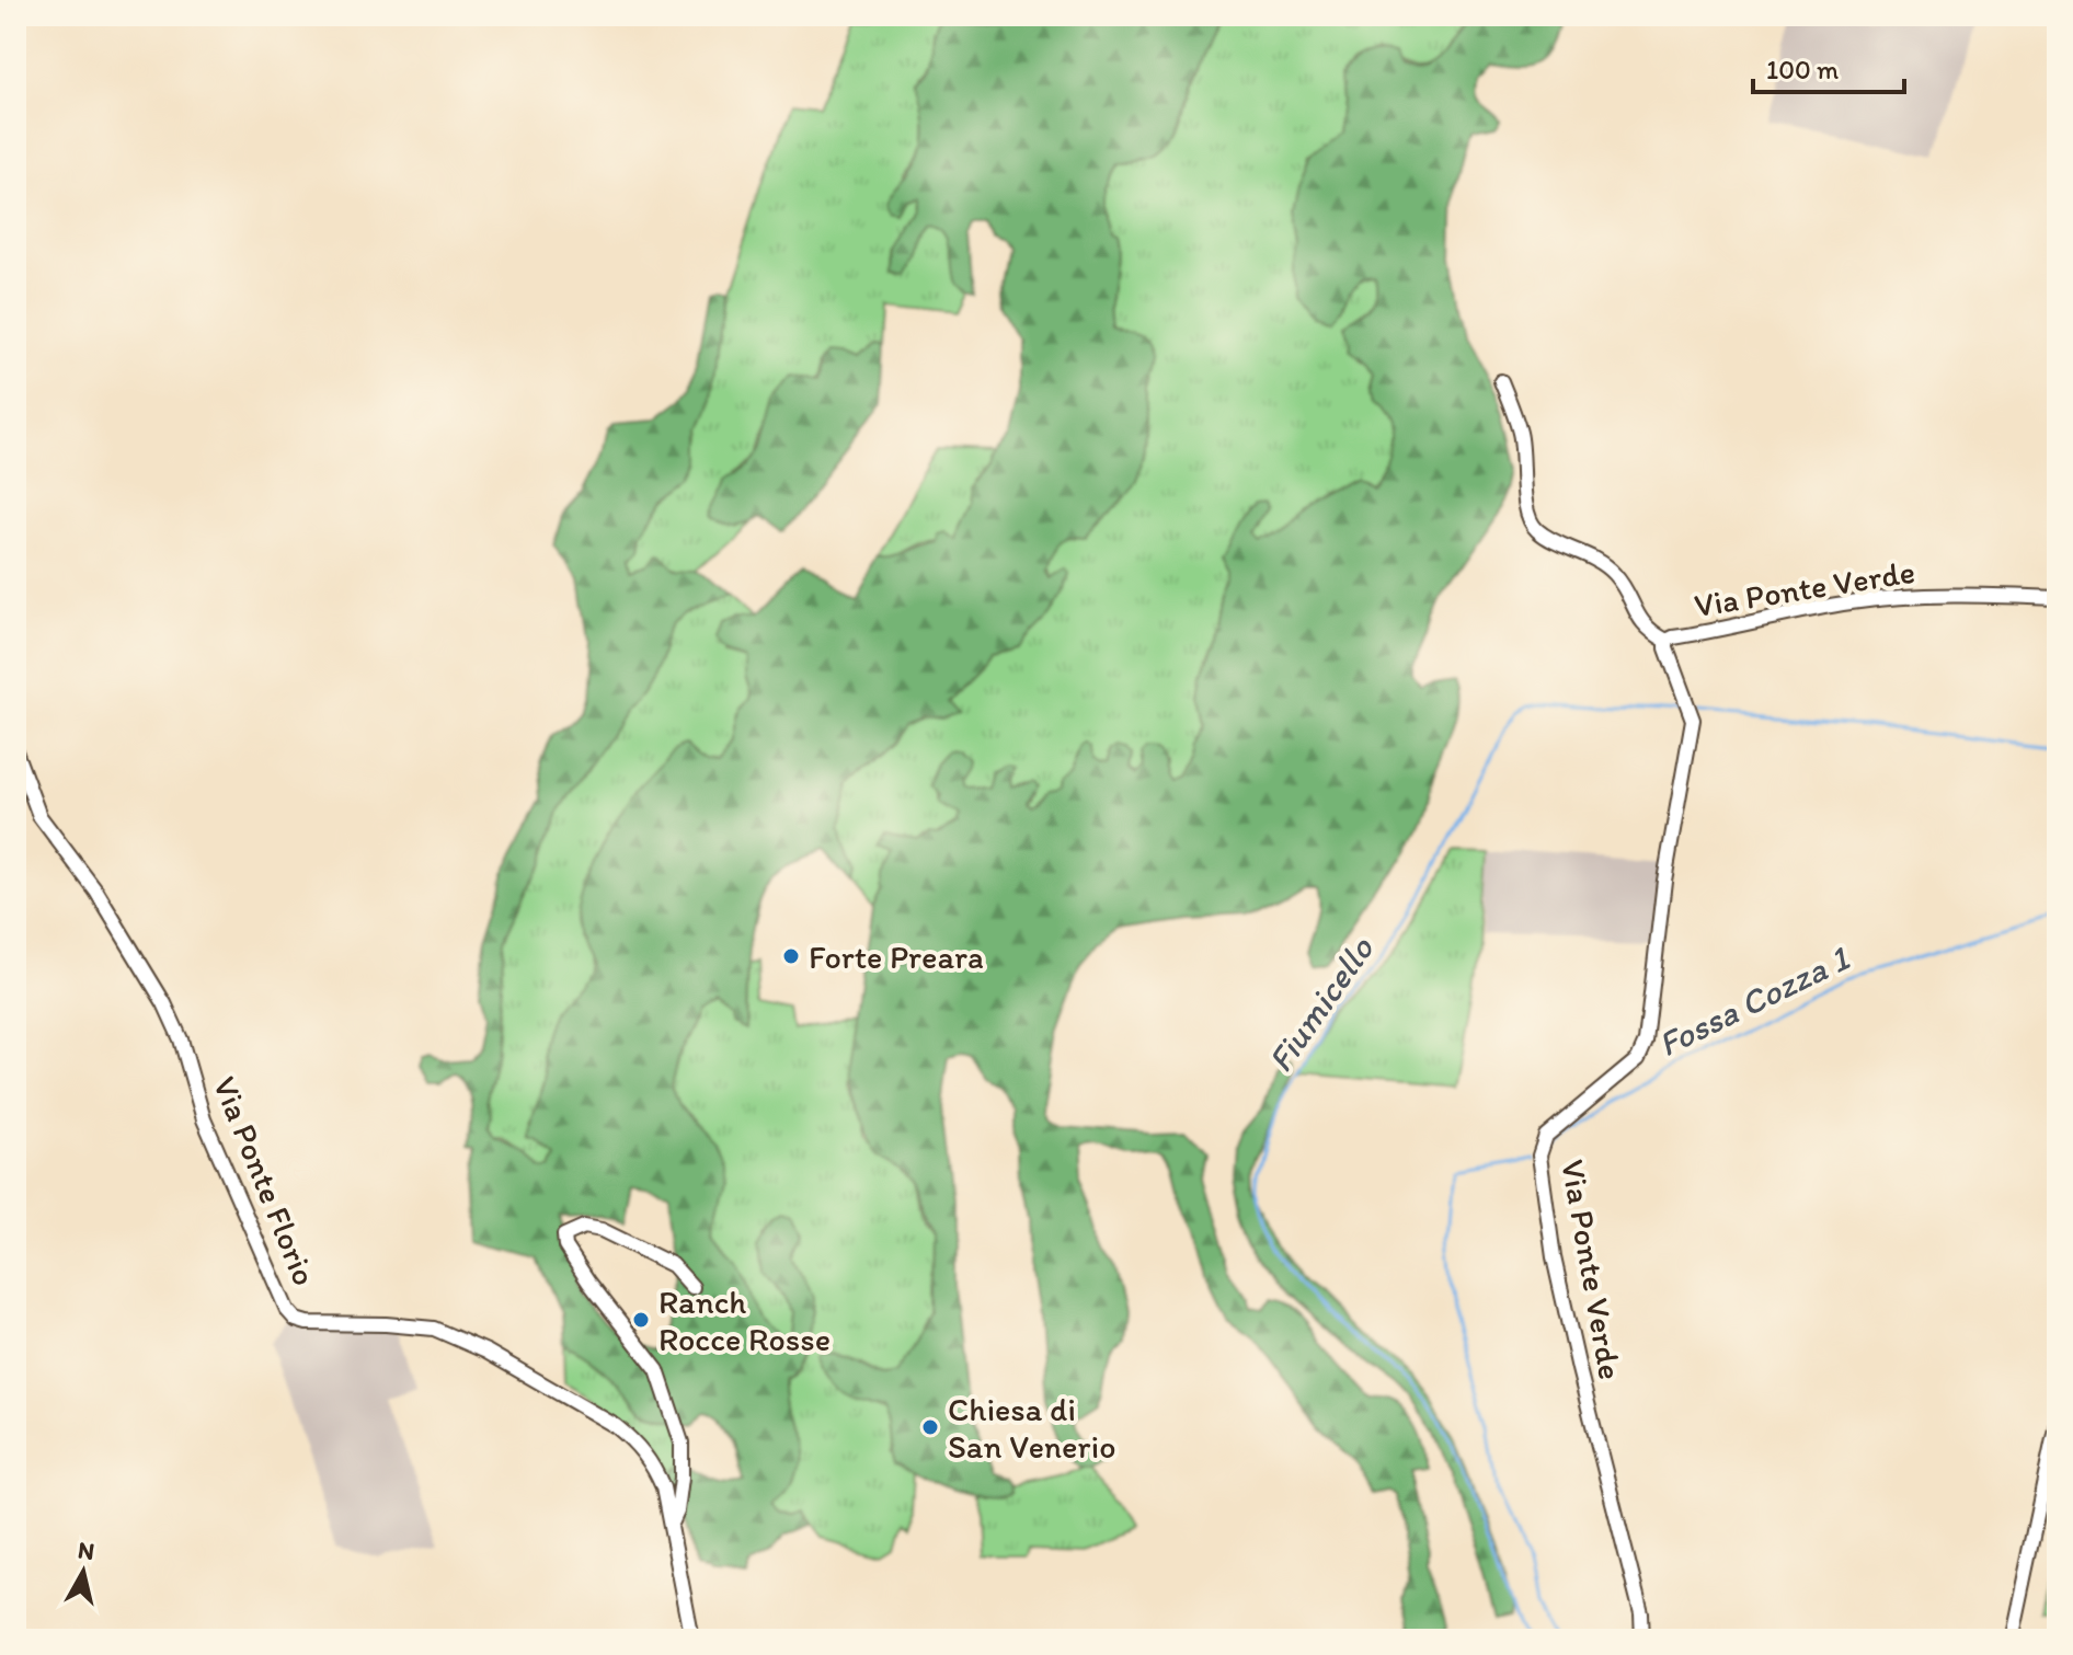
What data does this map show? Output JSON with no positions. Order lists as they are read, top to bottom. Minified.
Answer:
{"streets":{"street":["Via Ponte Verde","Via Ponte Florio"]},"water":["Fossa Cozza 1","Fiumicello"],"places":["Forte Preara","Ranch Rocce Rosse","Chiesa di San Venerio"],"scale_bar":"100 m","north":"top"}
